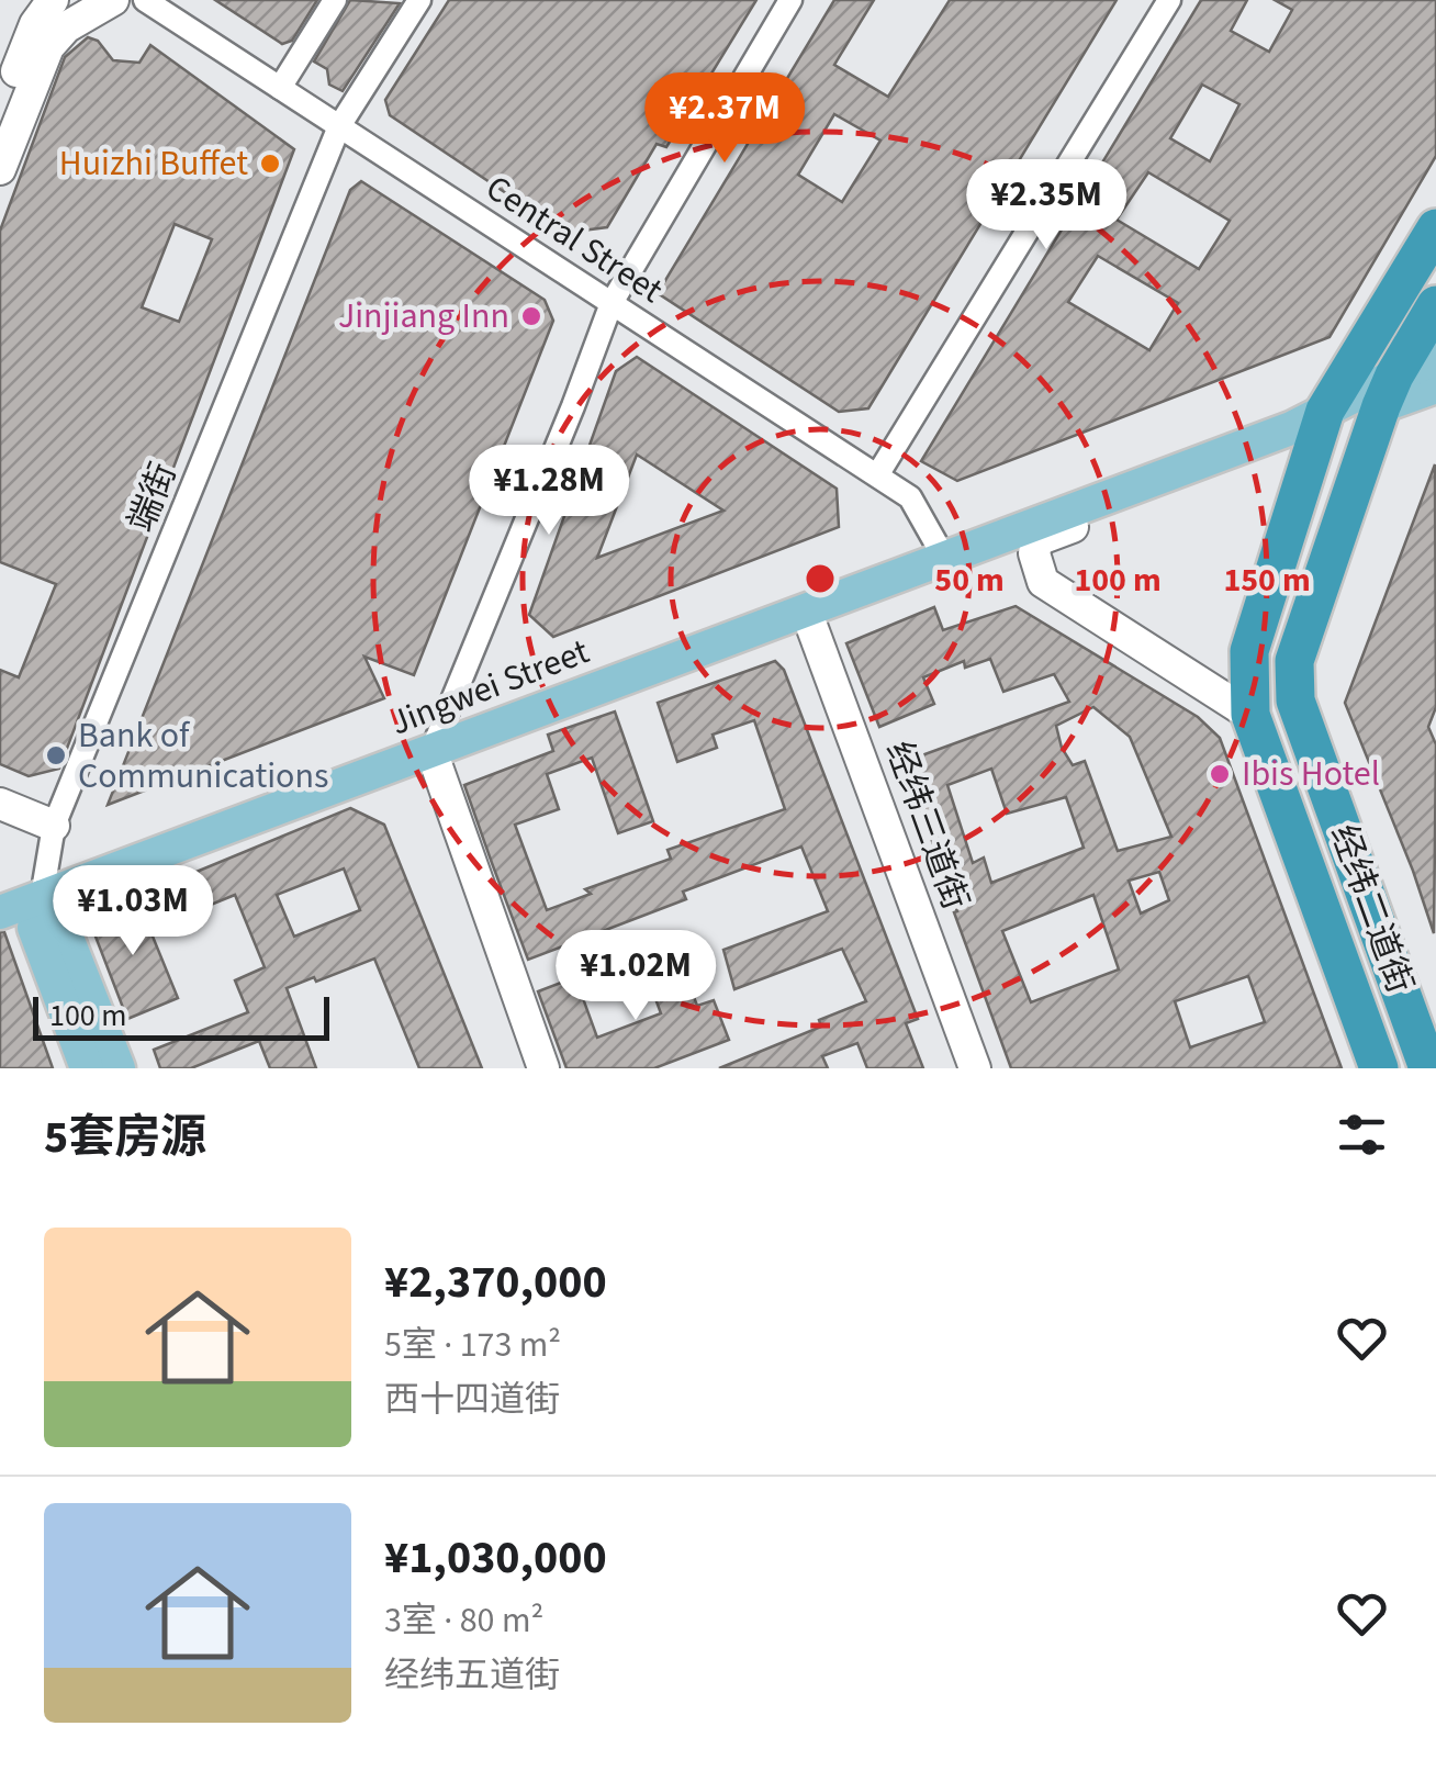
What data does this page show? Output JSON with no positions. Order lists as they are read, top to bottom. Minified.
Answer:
{"streets":{"highway":["经纬二道街"],"main road":["Jingwei Street","经纬三道街"],"street":["Central Street","端街"]},"crossings":[["Central Street","端街"],["Central Street","Jingwei Street"],["端街","Jingwei Street"],["Jingwei Street","经纬三道街"],["Jingwei Street","经纬二道街"]],"places":["Huizhi Buffet","Jinjiang Inn","Bank of Communications","Ibis Hotel"],"scale_bar":"100 m","page":{"price":["¥2.37M","¥2.35M","¥1.28M","¥1.03M","¥1.02M"],"scale":"100 m","heading":"5套房源","list":[{"name":"¥2,370,000","note":"5室 · 173 m² · 西十四道街"},{"name":"¥1,030,000","note":"3室 · 80 m² · 经纬五道街"}]},"rings":["50 m","100 m","150 m"]}
